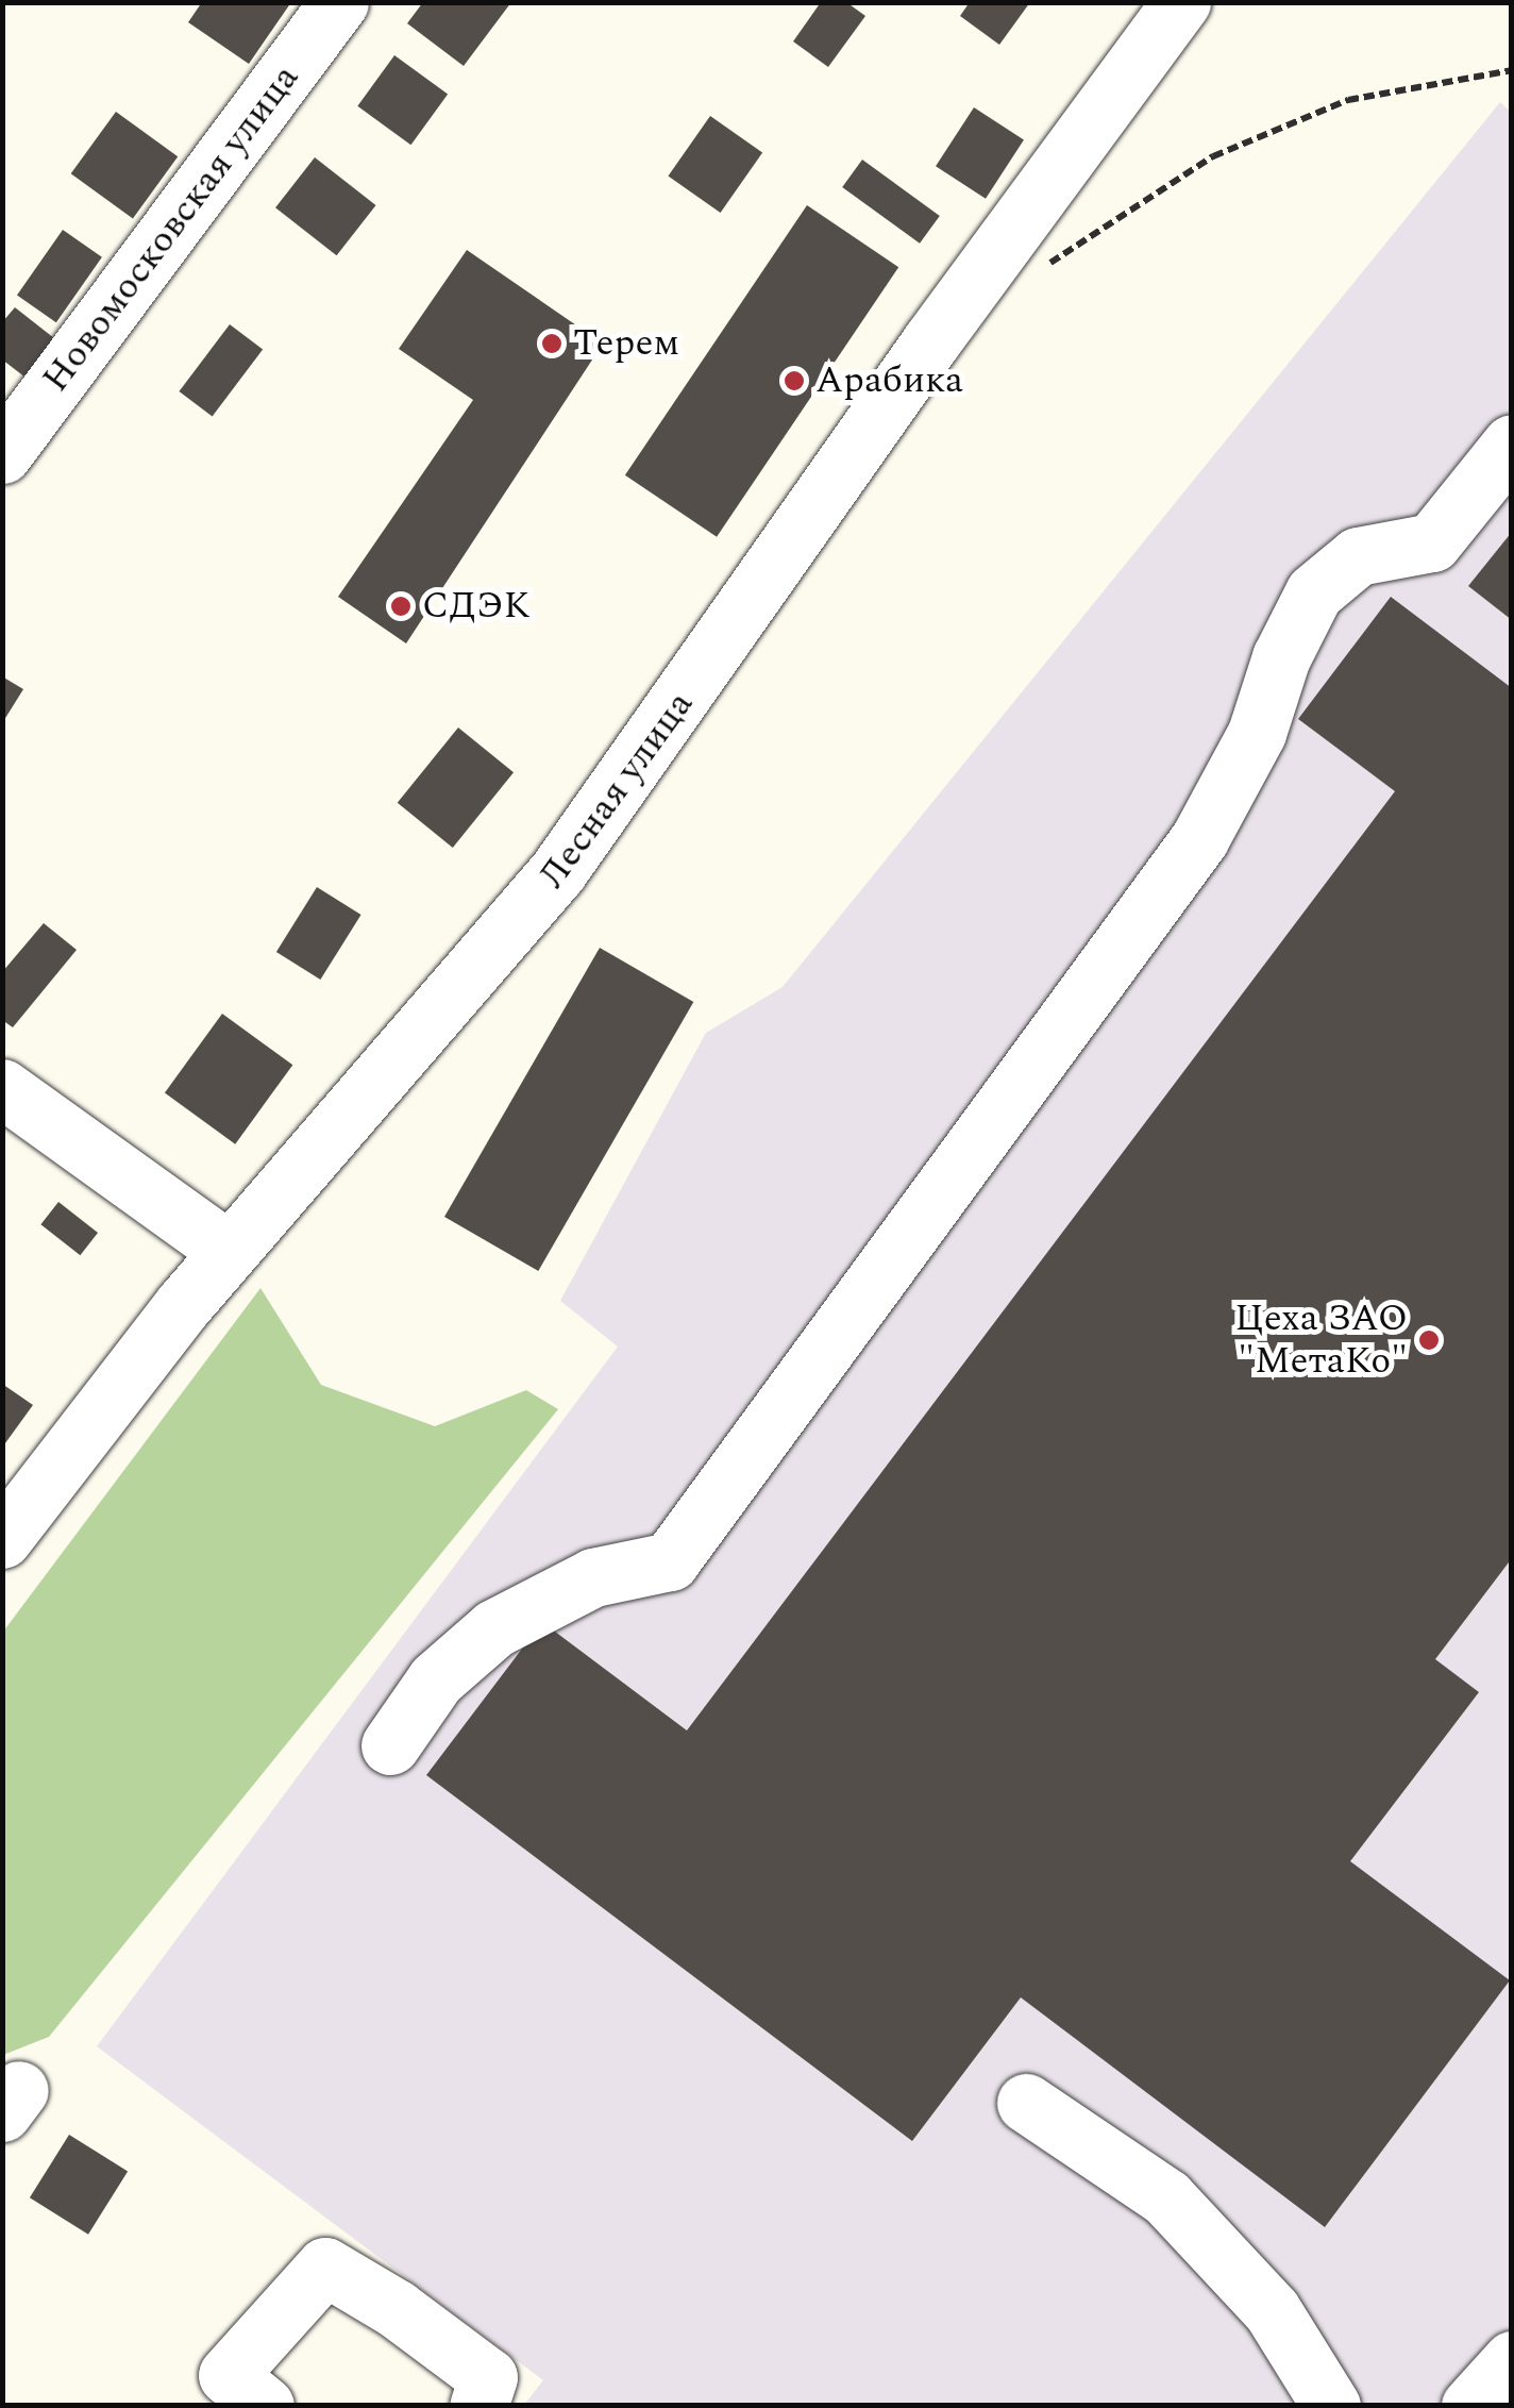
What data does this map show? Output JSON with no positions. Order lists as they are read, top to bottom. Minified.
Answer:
{"streets":{"street":["Новомосковская улица","Лесная улица"]},"places":["Терем","Арабика","СДЭК","Цеха ЗАО \"МетаКо\""]}
